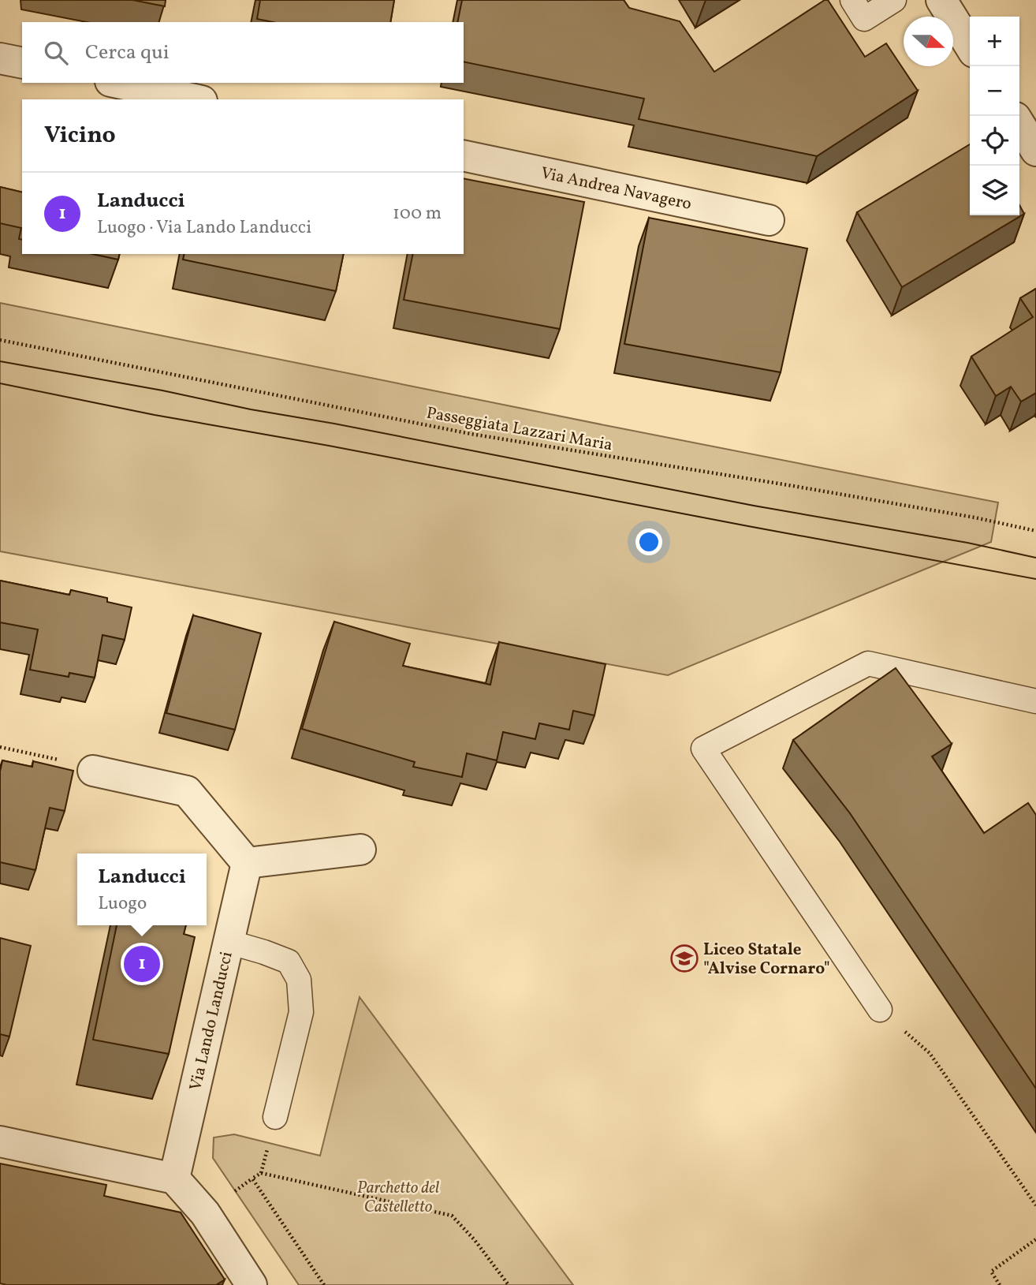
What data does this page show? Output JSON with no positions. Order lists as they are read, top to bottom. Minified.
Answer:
{"streets":{"street":["Via Andrea Navagero","Via Lando Landucci"],"path":["Passeggiata Lazzari Maria"]},"parks":["Parchetto del Castelletto"],"places":{"school or university":["Liceo Statale \"Alvise Cornaro\""]},"north":"right","page":{"map_buttons":["+","−"],"search":"Cerca qui","heading":"Vicino","list":[{"mark":"1","name":"Landucci","note":"Luogo · Via Lando Landucci","value":"100 m"}],"popup":["Landucci","Luogo"],"pins":"1"}}
